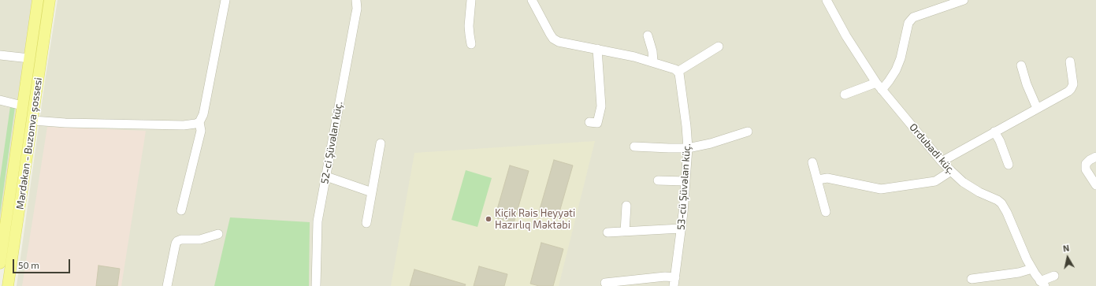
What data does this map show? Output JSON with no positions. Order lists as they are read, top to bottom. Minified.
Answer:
{"streets":{"main road":["Mərdəkan - Buzonva şossesi"],"street":["52-ci Şüvəlan küç.","Ordubadi küç.","53-cü Şüvəlan küç."]},"places":["Kiçik Rəis Heyyəti Hazırlıq Məktəbi"],"scale_bar":"50 m","north":"top"}
